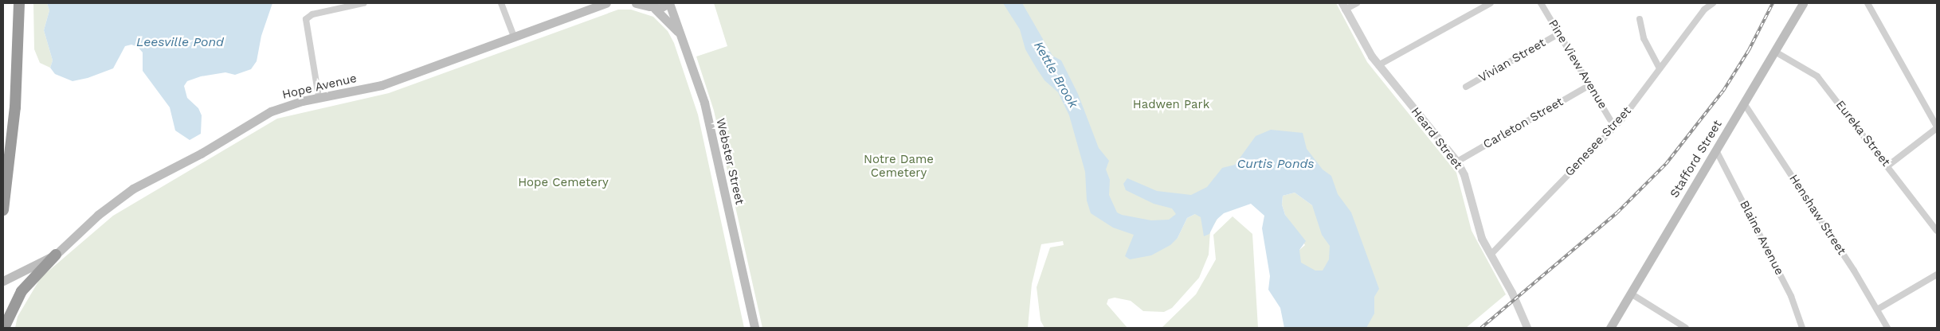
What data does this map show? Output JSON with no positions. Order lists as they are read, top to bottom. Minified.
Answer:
{"streets":{"main road":["Hope Avenue","Stafford Street","Webster Street"],"street":["Vivian Street","Pine View Avenue","Carleton Street","Eureka Street","Heard Street","Genesee Street","Henshaw Street","Blaine Avenue"]},"crossings":[["Vivian Street","Pine View Avenue"],["Pine View Avenue","Carleton Street"],["Pine View Avenue","Genesee Street"],["Carleton Street","Heard Street"],["Eureka Street","Stafford Street"],["Heard Street","Genesee Street"],["Stafford Street","Henshaw Street"],["Stafford Street","Blaine Avenue"]],"water":["Leesville Pond","Kettle Brook","Curtis Ponds"],"parks":["Hadwen Park","Notre Dame Cemetery","Hope Cemetery"]}
